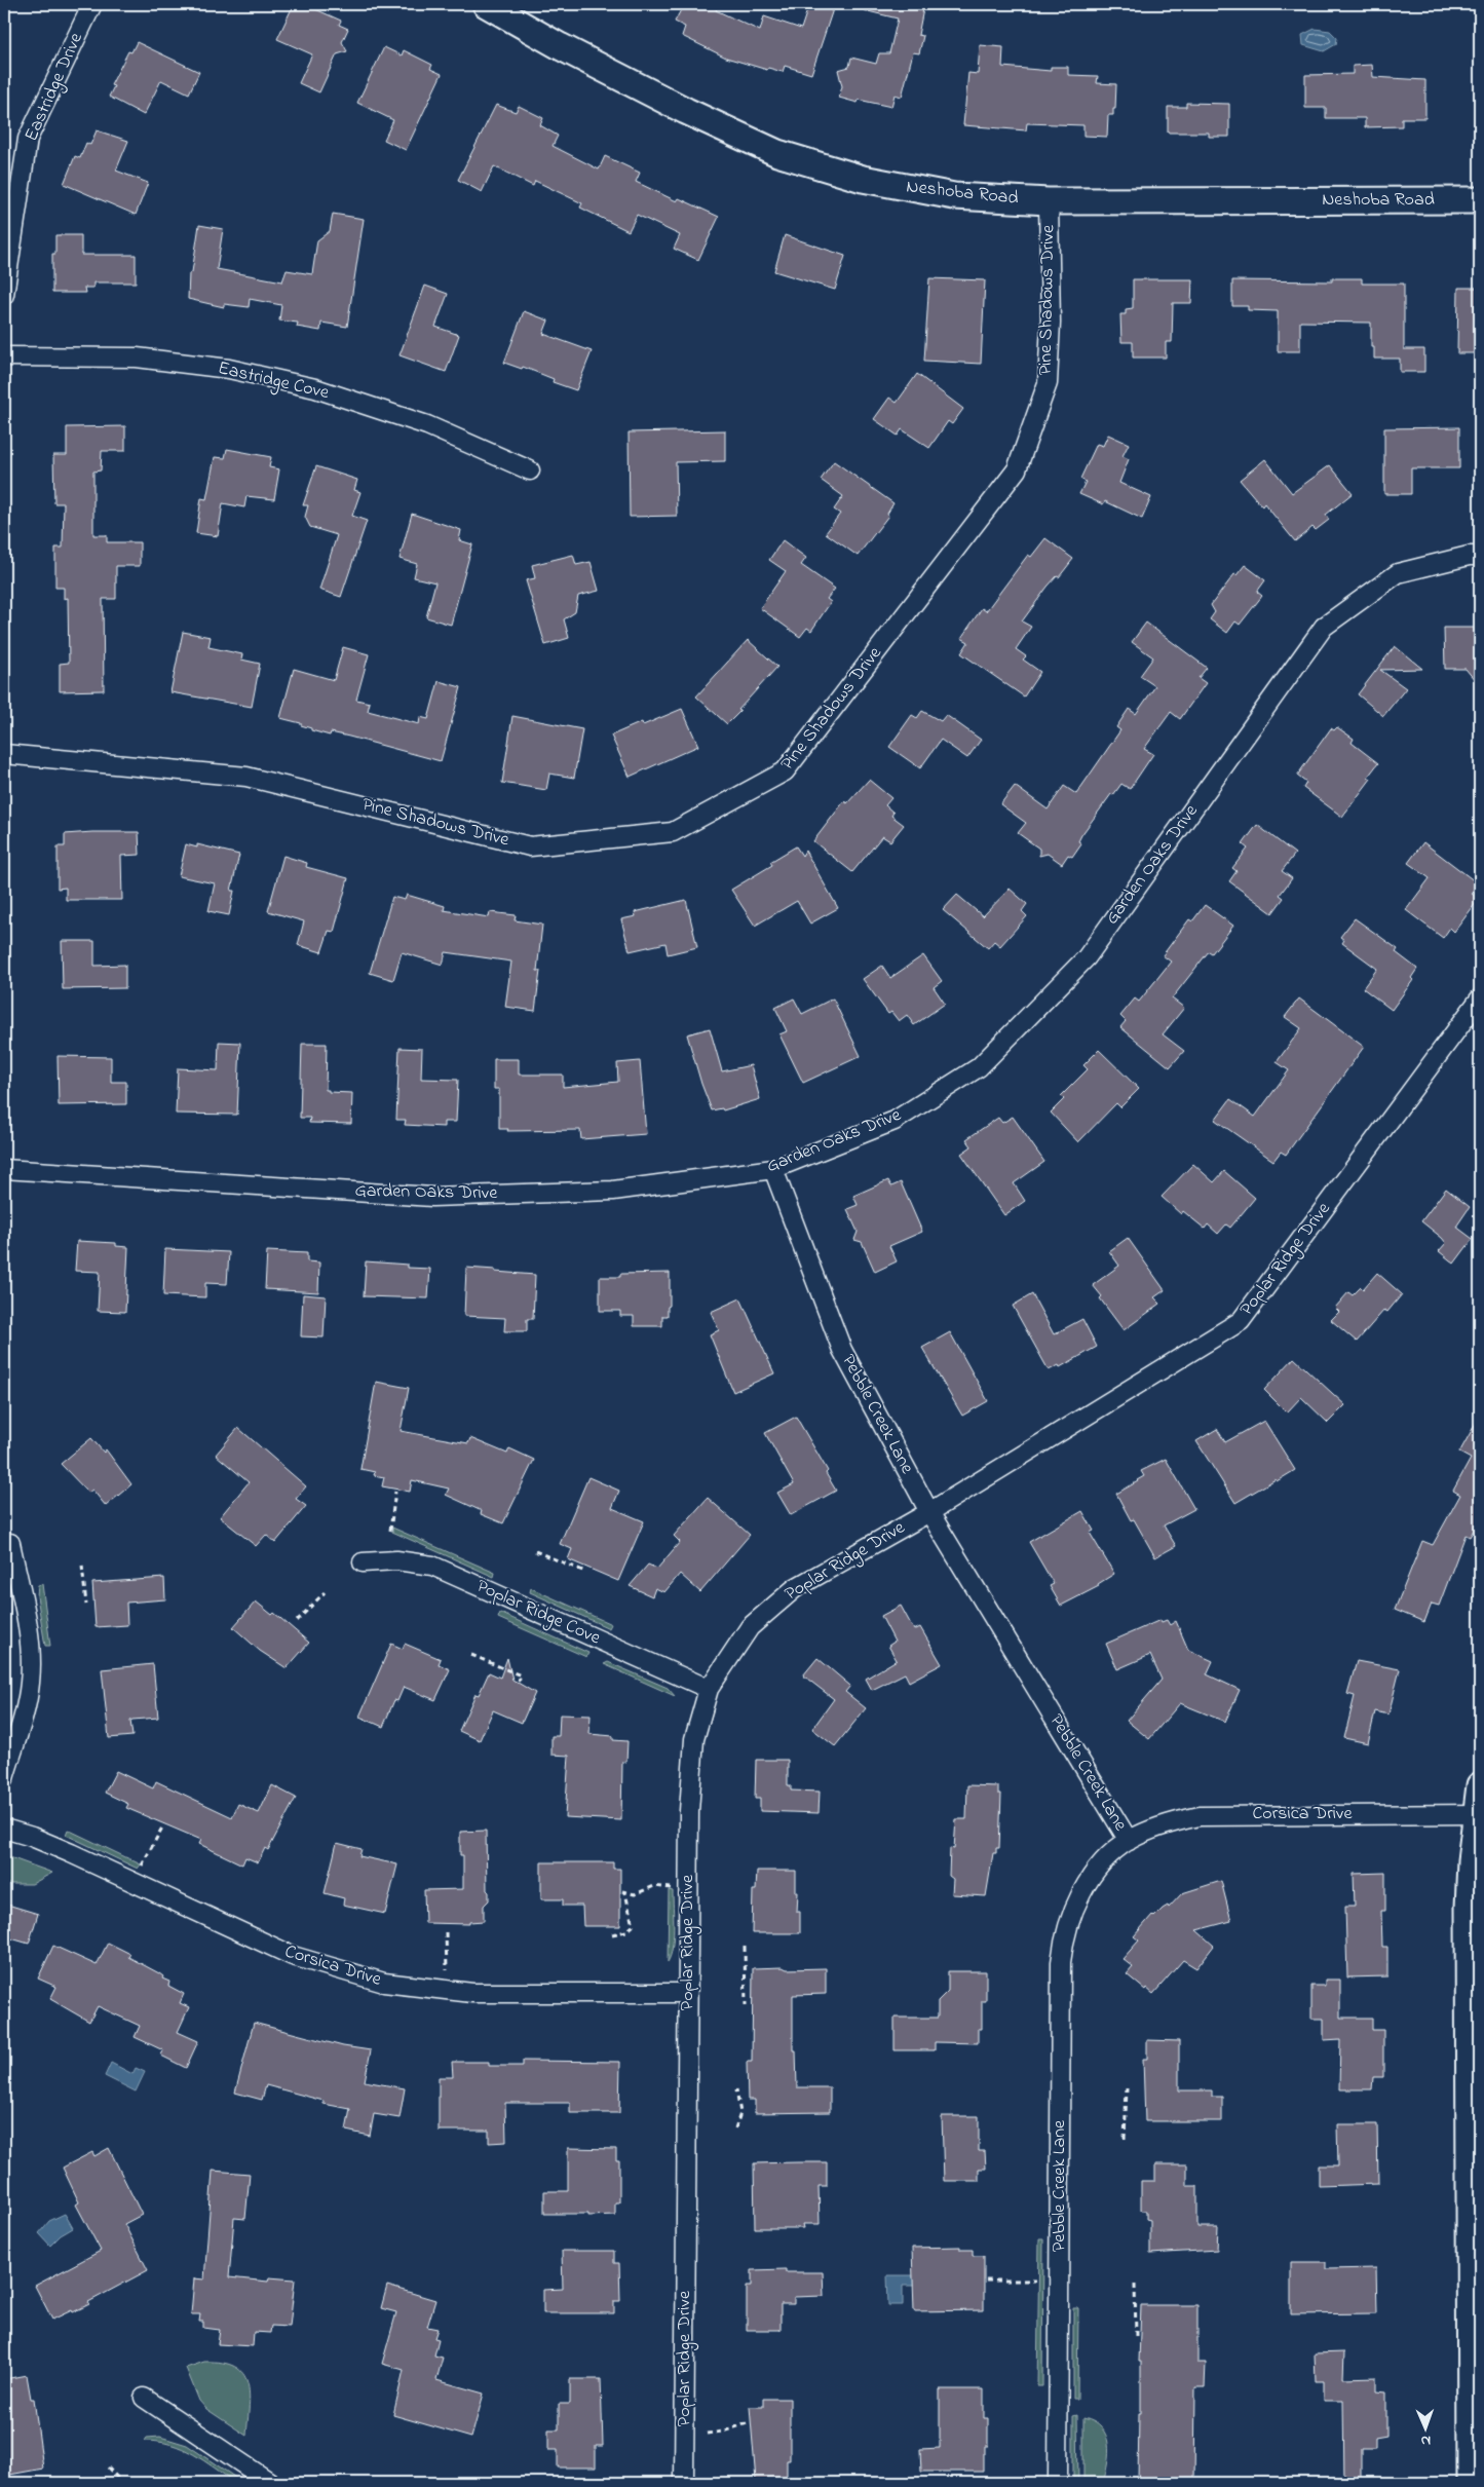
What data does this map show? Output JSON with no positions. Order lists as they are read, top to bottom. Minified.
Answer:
{"streets":{"street":["Eastridge Drive","Neshoba Road","Pine Shadows Drive","Eastridge Cove","Garden Oaks Drive","Poplar Ridge Drive","Pebble Creek Lane","Poplar Ridge Cove","Corsica Drive"]},"crossings":[["Neshoba Road","Pine Shadows Drive"],["Garden Oaks Drive","Pebble Creek Lane"],["Poplar Ridge Drive","Pebble Creek Lane"],["Poplar Ridge Drive","Poplar Ridge Cove"],["Poplar Ridge Drive","Corsica Drive"],["Pebble Creek Lane","Corsica Drive"]],"north":"bottom"}
